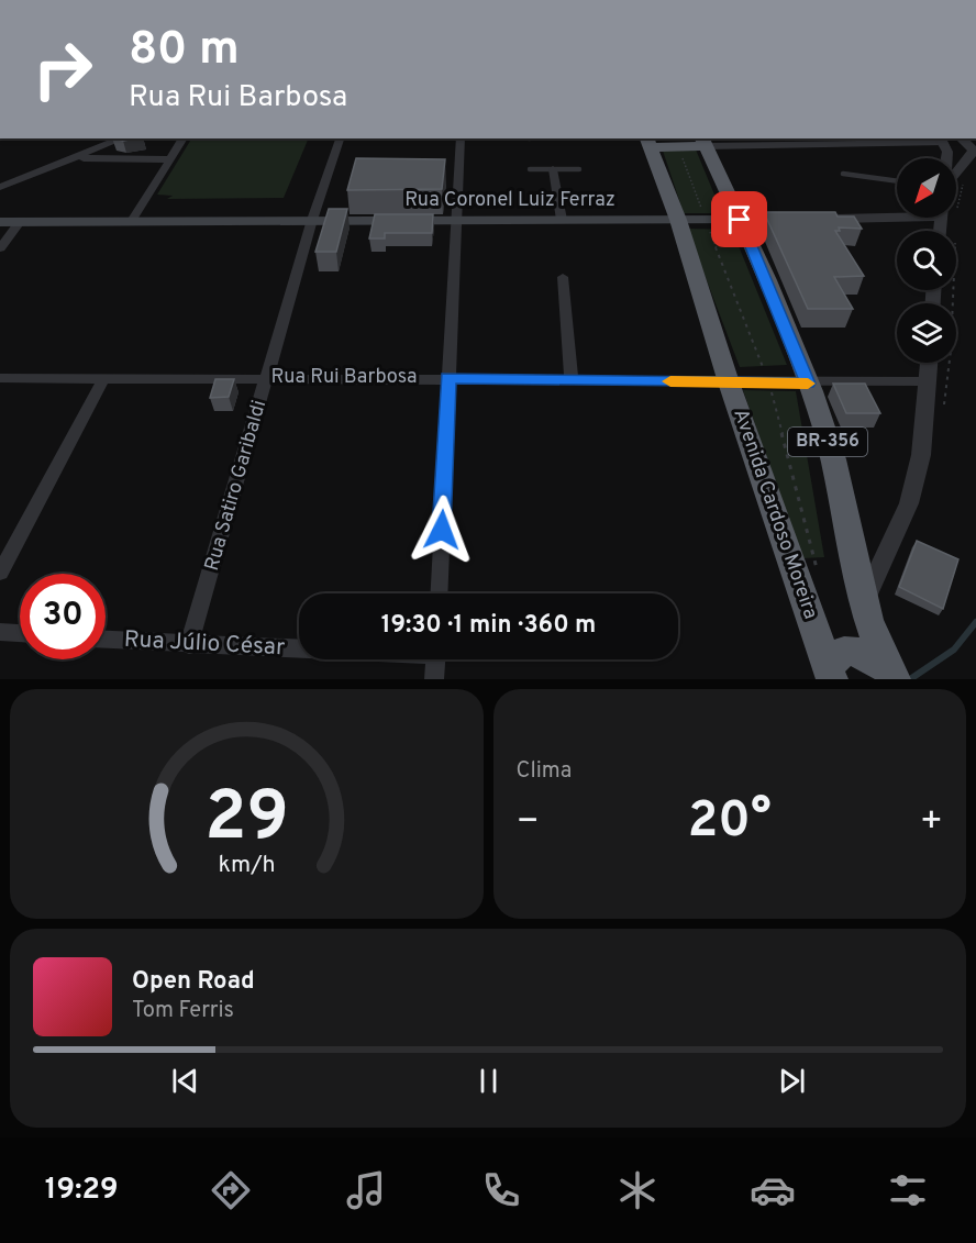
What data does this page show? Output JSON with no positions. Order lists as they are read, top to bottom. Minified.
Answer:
{"streets":{"highway":["BR-356","Avenida Cardoso Moreira"],"main road":["Rua Coronel Luiz Ferraz"],"street":["Rua Rui Barbosa","Rua Satiro Garibaldi","Rua Júlio César"]},"crossings":[["Rua Coronel Luiz Ferraz","BR-356"],["Rua Coronel Luiz Ferraz","Rua Satiro Garibaldi"],["Rua Coronel Luiz Ferraz","Avenida Cardoso Moreira"],["Rua Rui Barbosa","BR-356"],["Rua Rui Barbosa","Rua Satiro Garibaldi"],["Rua Rui Barbosa","Avenida Cardoso Moreira"],["Rua Satiro Garibaldi","Rua Júlio César"]],"north":"bottom left","page":{"turn":["80 m","Rua Rui Barbosa"],"limit":"30","trip":"19:30 · 1 min · 360 m","tile":"Clima","heat":["−","20°","+"],"song":["Open Road","Tom Ferris"],"tabs":"19:29","gauge":["29","km/h"]}}
